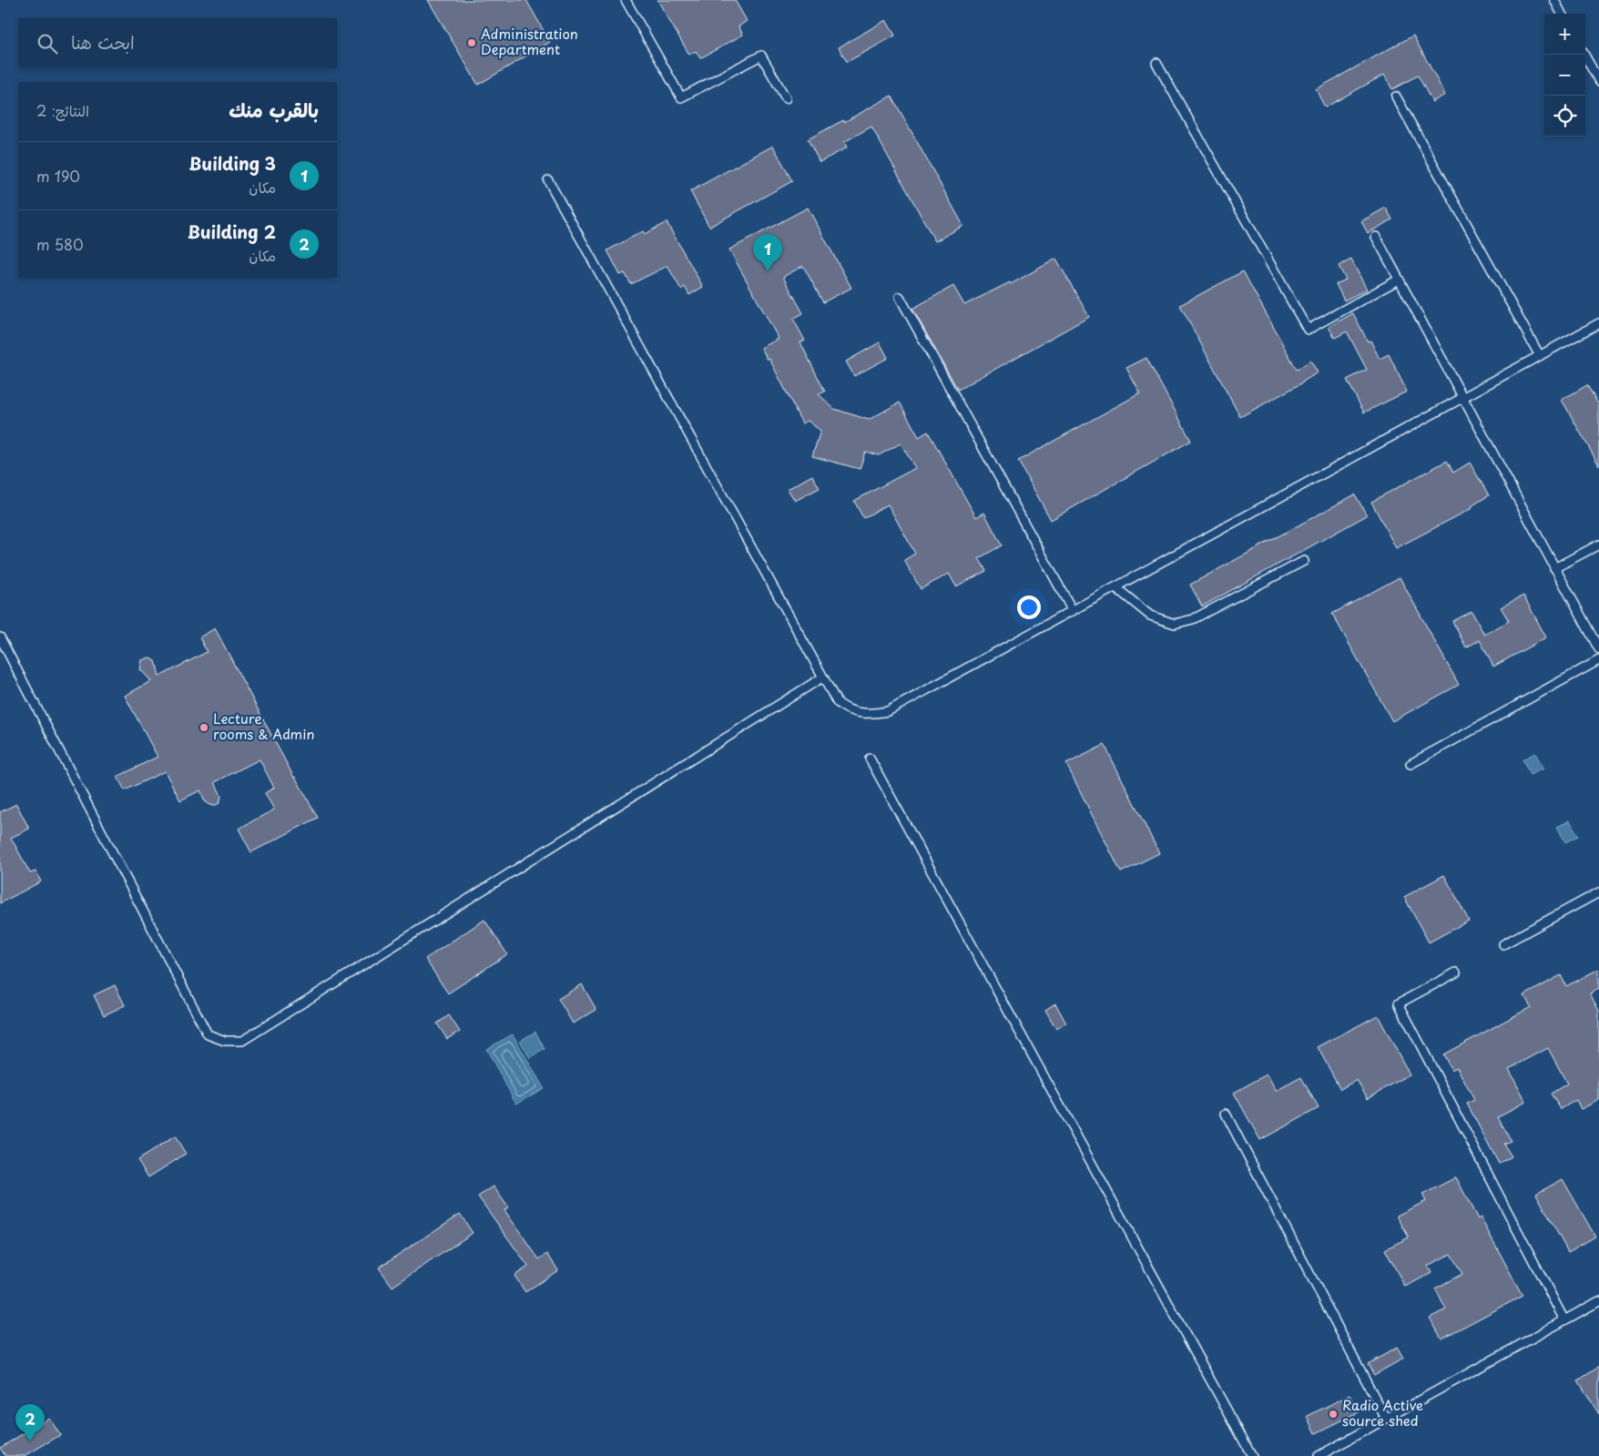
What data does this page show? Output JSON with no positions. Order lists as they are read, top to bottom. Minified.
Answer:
{"places":["Administration Department","Lecture rooms & Admin","Radio Active source shed"],"page":{"map_buttons":["+","−"],"search":"ابحث هنا","heading":["بالقرب منك","النتائج: 2"],"list":[{"mark":"1","name":"Building 3","note":"مكان","value":"190 m"},{"mark":"2","name":"Building 2","note":"مكان","value":"580 m"}],"pins":["1","2"]}}
